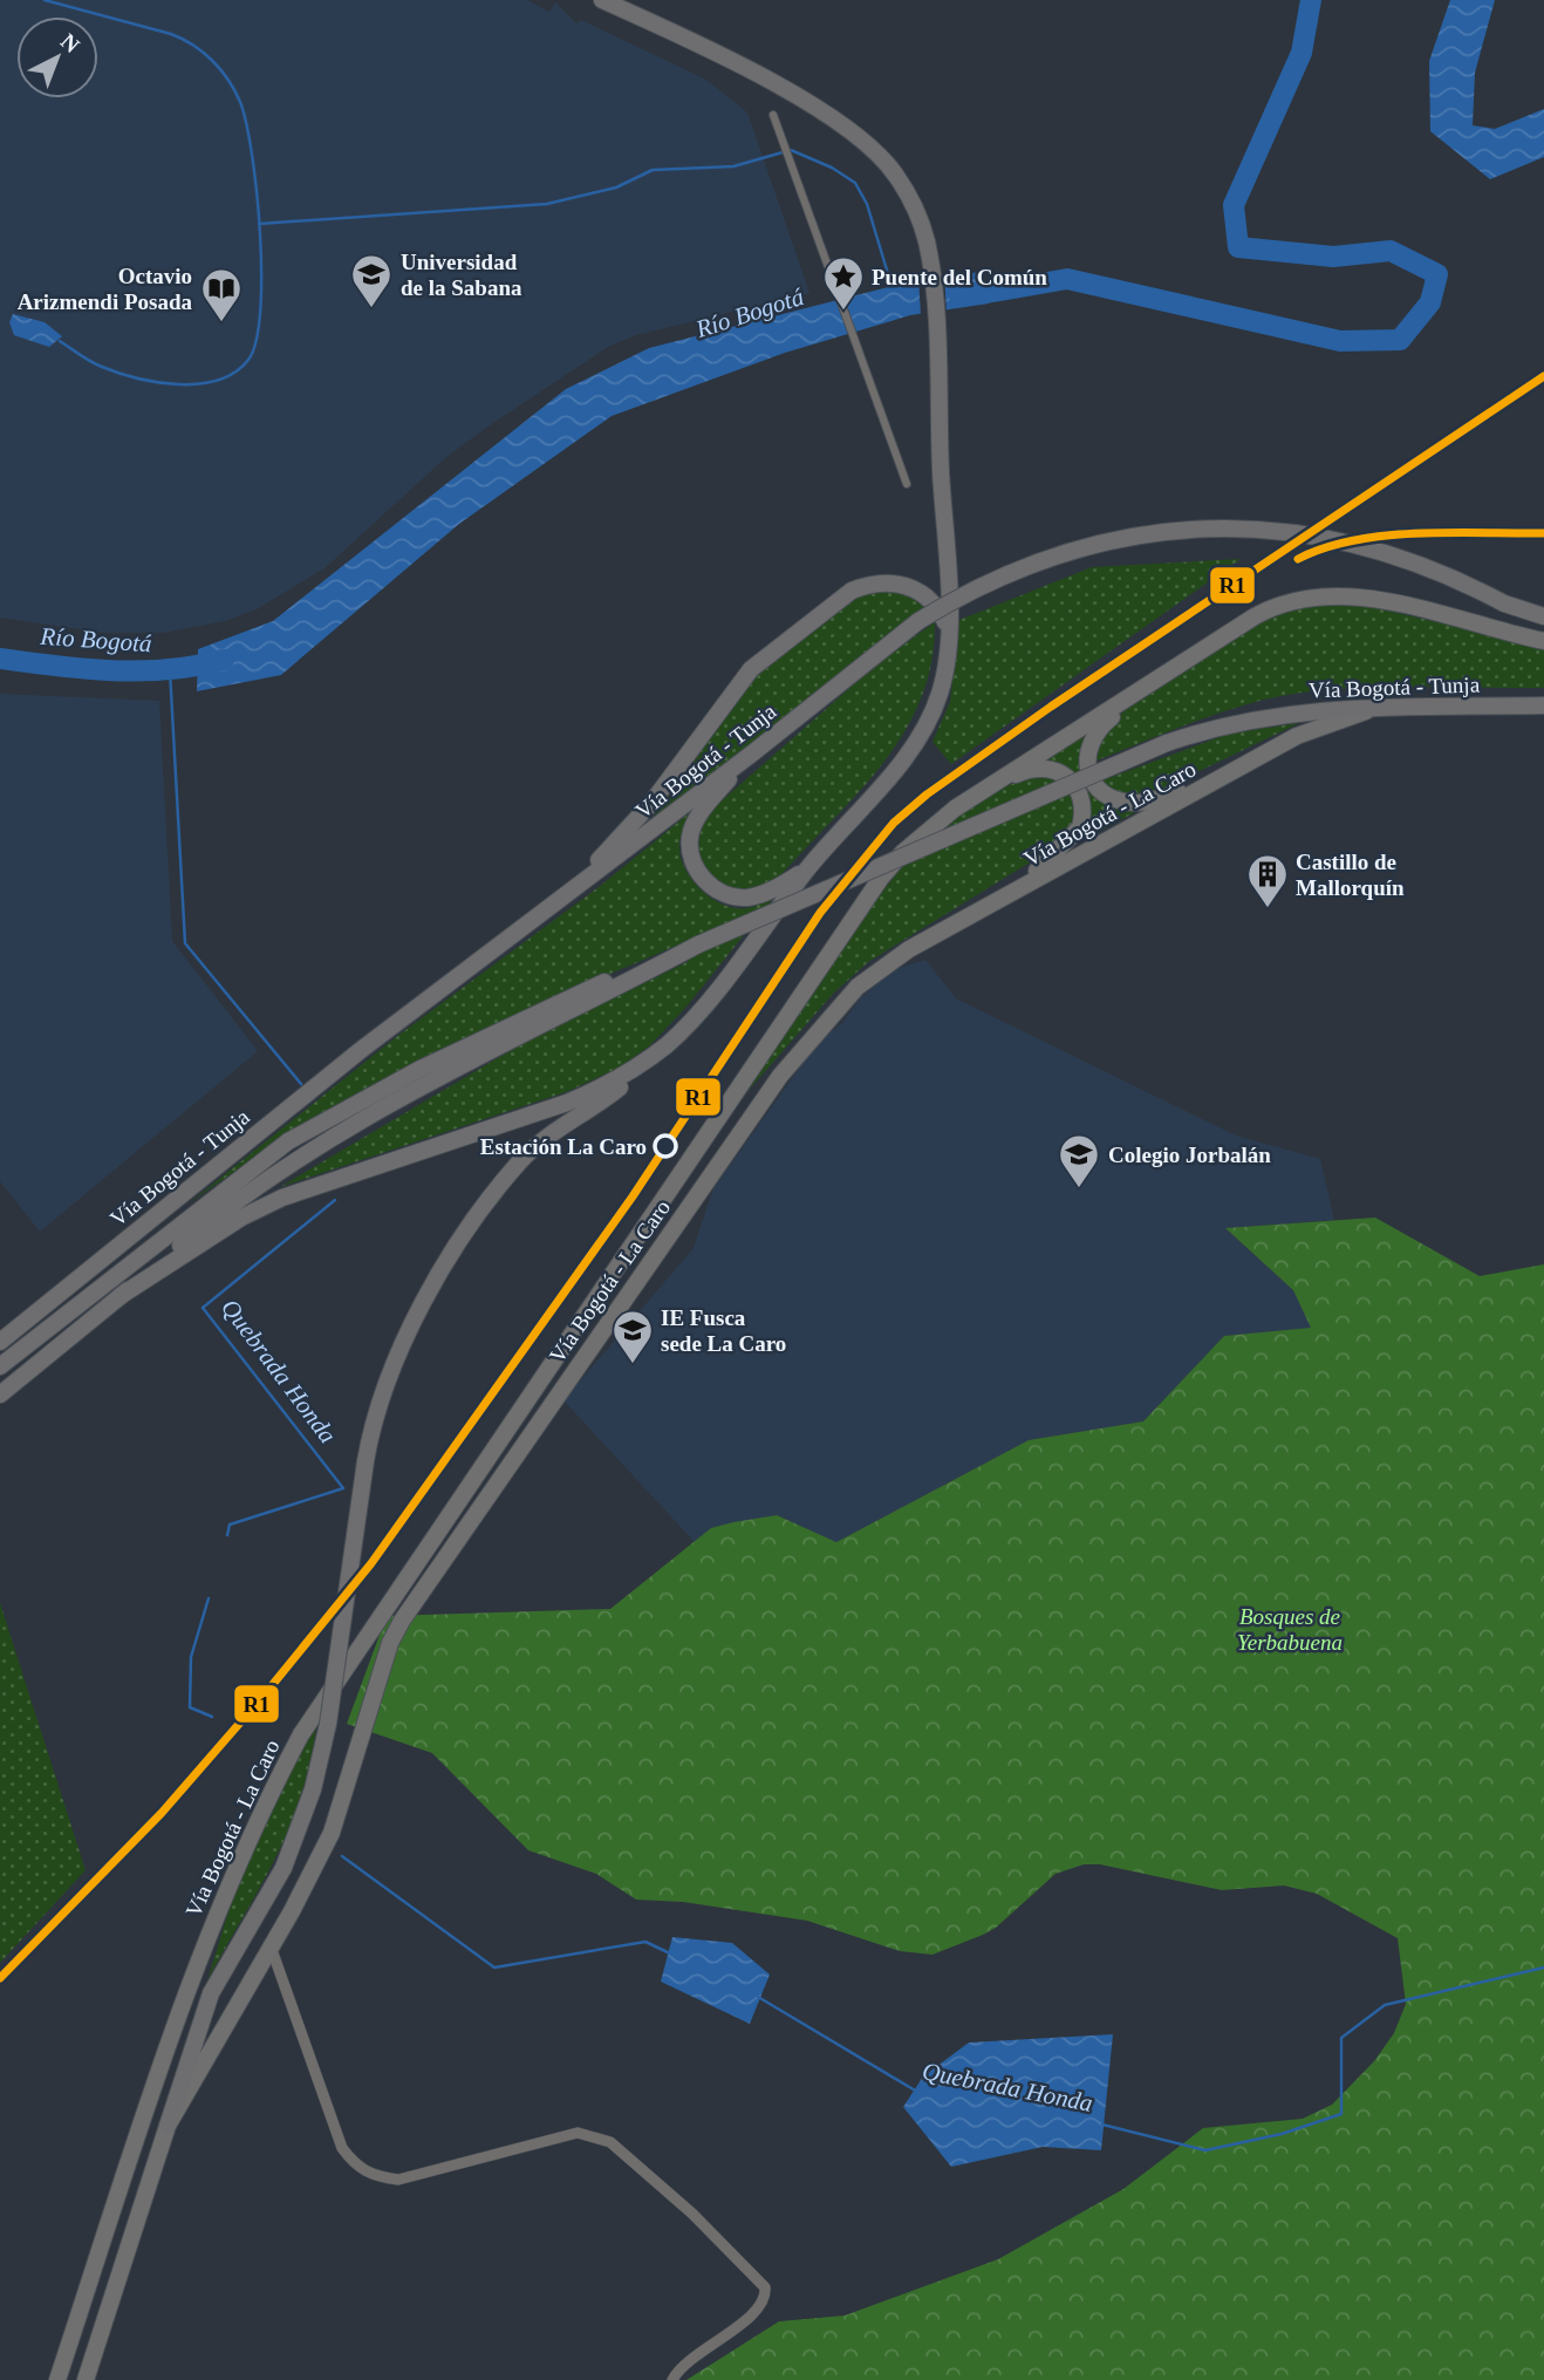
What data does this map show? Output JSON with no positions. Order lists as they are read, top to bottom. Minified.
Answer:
{"streets":{"highway":["Vía Bogotá - Tunja"],"main road":["Vía Bogotá - La Caro"]},"crossings":[["Vía Bogotá - Tunja","Vía Bogotá - La Caro"]],"water":["Río Bogotá","Quebrada Honda"],"parks":["Bosques de Yerbabuena"],"places":{"school or university":["Universidad de la Sabana","Colegio Jorbalán","IE Fusca sede La Caro"],"place":["Puente del Común"],"library":["Octavio Arizmendi Posada"],"building":["Castillo de Mallorquín"],"other":["Estación La Caro"]},"lines":["transit line R1"],"north":"top right"}
